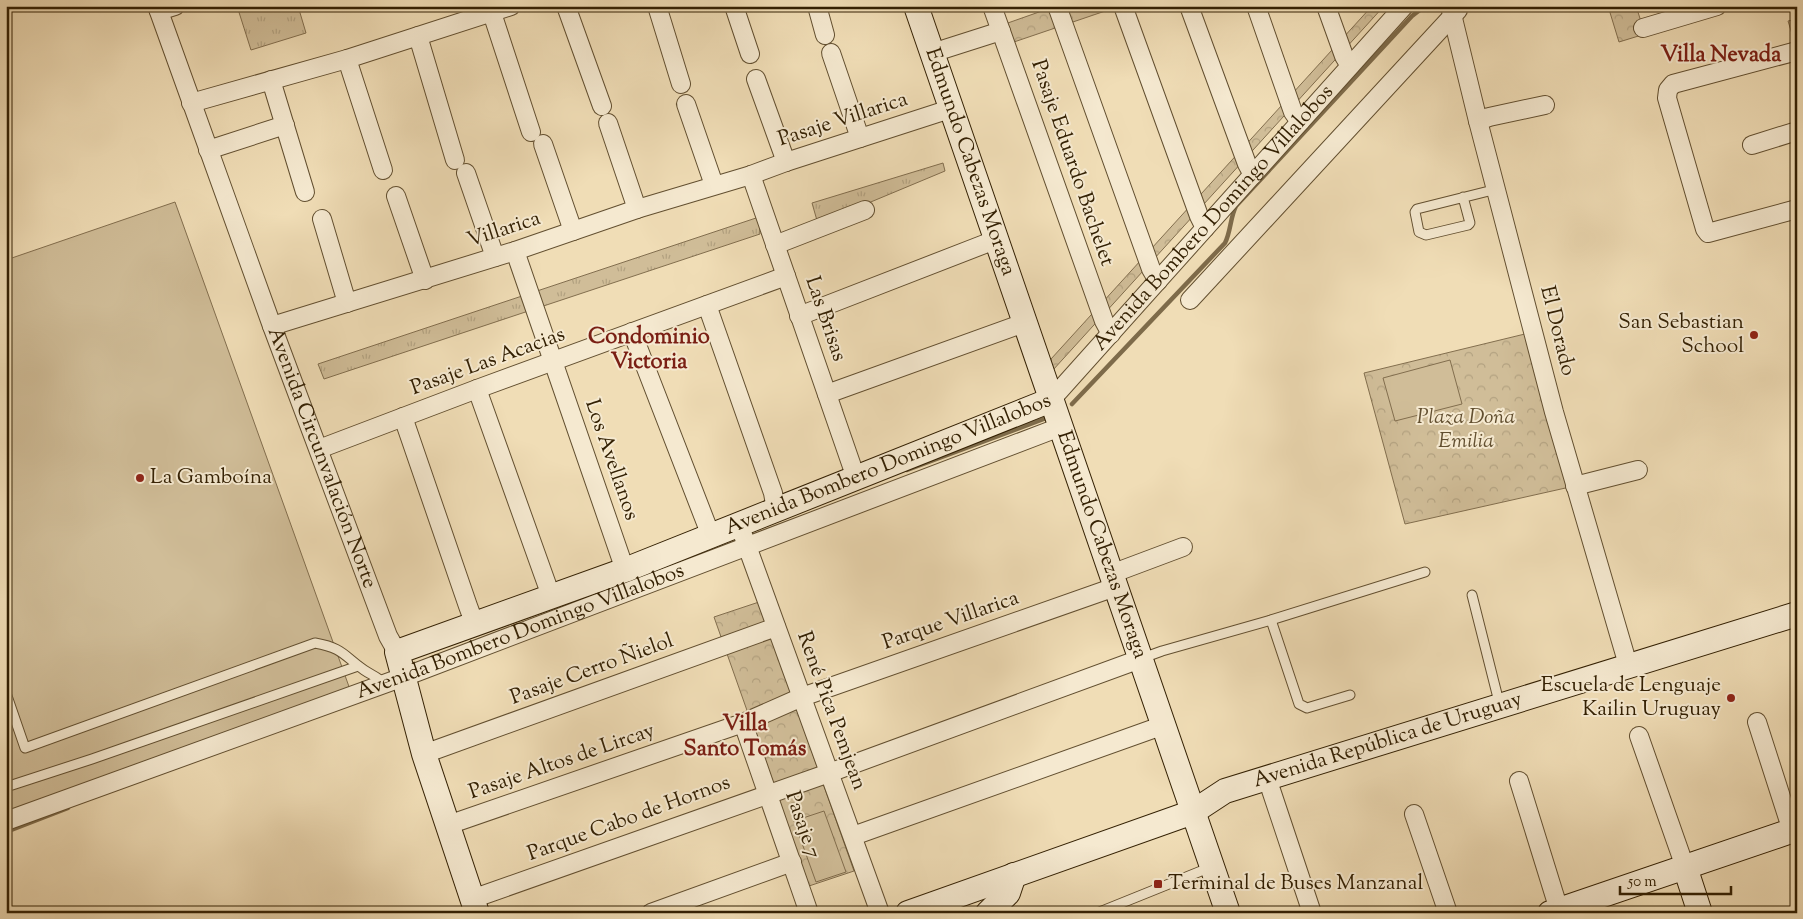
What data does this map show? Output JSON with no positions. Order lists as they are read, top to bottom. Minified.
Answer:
{"streets":{"street":["Pasaje Villarica","Edmundo Cabezas Moraga","Pasaje Eduardo Bachelet","Avenida Bombero Domingo Villalobos","Villarica","Las Brisas","El Dorado","Pasaje Las Acacias","Avenida Circunvalación Norte","Los Avellanos","Parque Villarica","Pasaje Cerro Ñielol","René Pica Pemjean","Avenida República de Uruguay","Pasaje Altos de Lircay","Parque Cabo de Hornos","Pasaje 7"]},"crossings":[["Pasaje Villarica","Edmundo Cabezas Moraga"],["Pasaje Villarica","Villarica"],["Pasaje Villarica","Las Brisas"],["Edmundo Cabezas Moraga","Avenida Bombero Domingo Villalobos"],["Edmundo Cabezas Moraga","Parque Villarica"],["Edmundo Cabezas Moraga","Avenida República de Uruguay"],["Edmundo Cabezas Moraga","Parque Cabo de Hornos"],["Pasaje Eduardo Bachelet","Avenida Bombero Domingo Villalobos"],["Avenida Bombero Domingo Villalobos","Las Brisas"],["Avenida Bombero Domingo Villalobos","El Dorado"],["Avenida Bombero Domingo Villalobos","Avenida Circunvalación Norte"],["Avenida Bombero Domingo Villalobos","Los Avellanos"],["Avenida Bombero Domingo Villalobos","René Pica Pemjean"],["Villarica","Las Brisas"],["Villarica","Avenida Circunvalación Norte"],["Villarica","Los Avellanos"],["Las Brisas","Pasaje Las Acacias"],["El Dorado","Avenida República de Uruguay"],["Pasaje Las Acacias","Avenida Circunvalación Norte"],["Pasaje Las Acacias","Los Avellanos"],["Avenida Circunvalación Norte","Pasaje Cerro Ñielol"],["Avenida Circunvalación Norte","Pasaje Altos de Lircay"],["Avenida Circunvalación Norte","Parque Cabo de Hornos"],["Parque Villarica","René Pica Pemjean"],["Parque Villarica","Pasaje Altos de Lircay"],["Pasaje Cerro Ñielol","René Pica Pemjean"],["René Pica Pemjean","Pasaje Altos de Lircay"],["René Pica Pemjean","Parque Cabo de Hornos"],["Pasaje Altos de Lircay","Pasaje 7"],["Parque Cabo de Hornos","Pasaje 7"]],"districts":["Villa Nevada","Condominio Victoria","Villa Santo Tomás"],"parks":["Plaza Doña Emilia"],"places":{"other":["San Sebastian School","La Gamboína","Escuela de Lenguaje Kailin Uruguay"],"transit":["Terminal de Buses Manzanal"]},"scale_bar":"50 m"}
